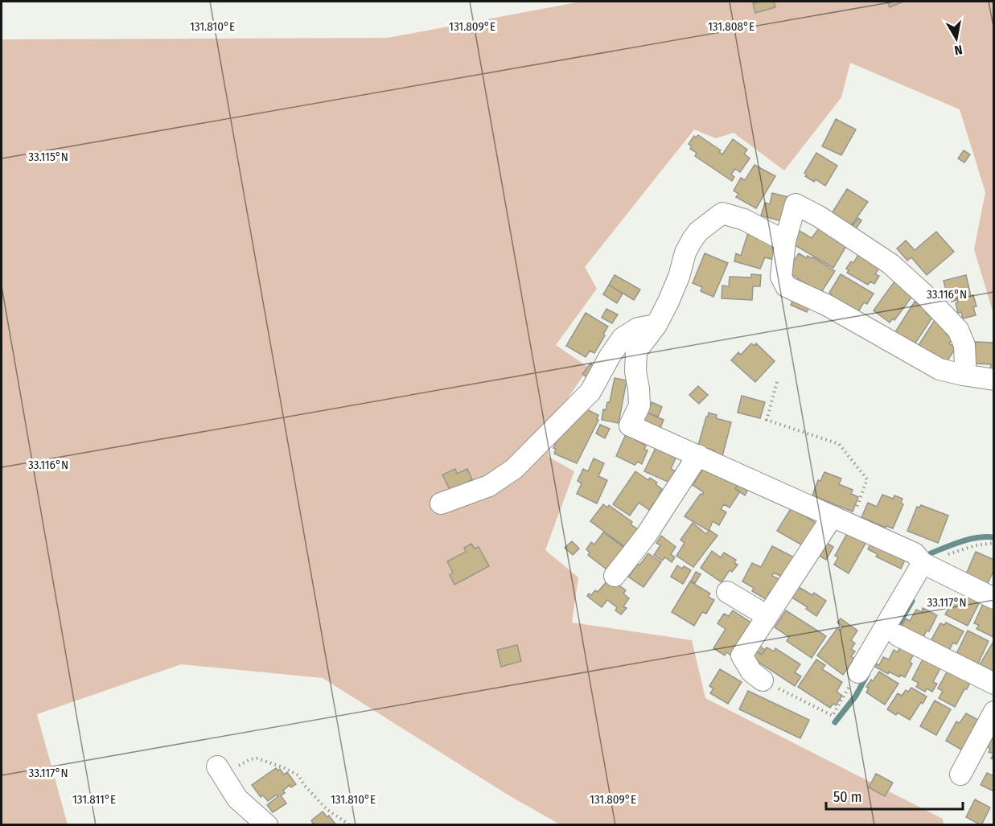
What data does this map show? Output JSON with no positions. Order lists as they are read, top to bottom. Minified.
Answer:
{"scale_bar":"50 m","north":"bottom","coordinates":["131.810°E","131.809°E","131.808°E","33.115°N","33.116°N","33.117°N","131.811°E"]}
